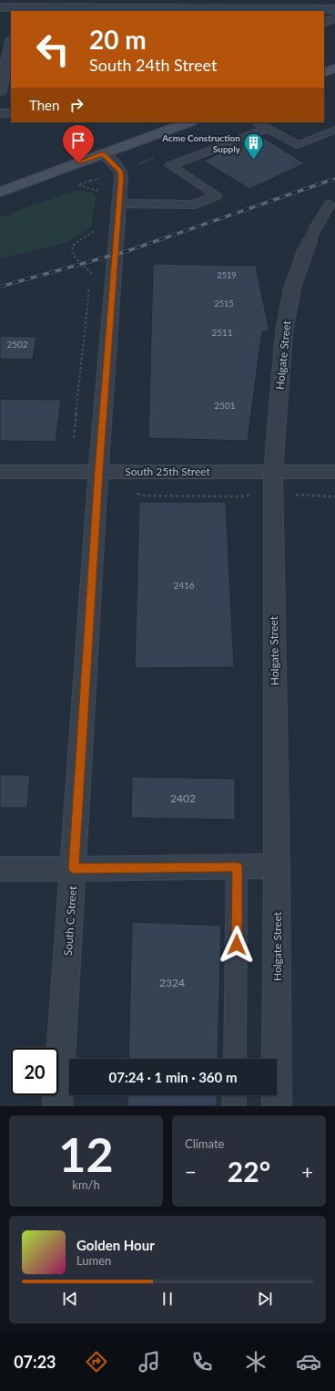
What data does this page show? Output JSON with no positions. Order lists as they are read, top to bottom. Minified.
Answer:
{"streets":{"street":["Holgate Street","South 25th Street","South C Street"]},"crossings":[["Holgate Street","South 25th Street"],["South 25th Street","South C Street"]],"places":{"building":["Acme Construction Supply"]},"house_numbers":["2519","2515","2511","2502","2501","2416","2402","2324"],"page":{"turn":["20 m","South 24th Street"],"then":"Then","limit":"20","trip":"07:24 · 1 min · 360 m","tile":[["12","km/h"],"Climate"],"heat":["−","22°","+"],"song":["Golden Hour","Lumen"],"tabs":"07:23"}}
